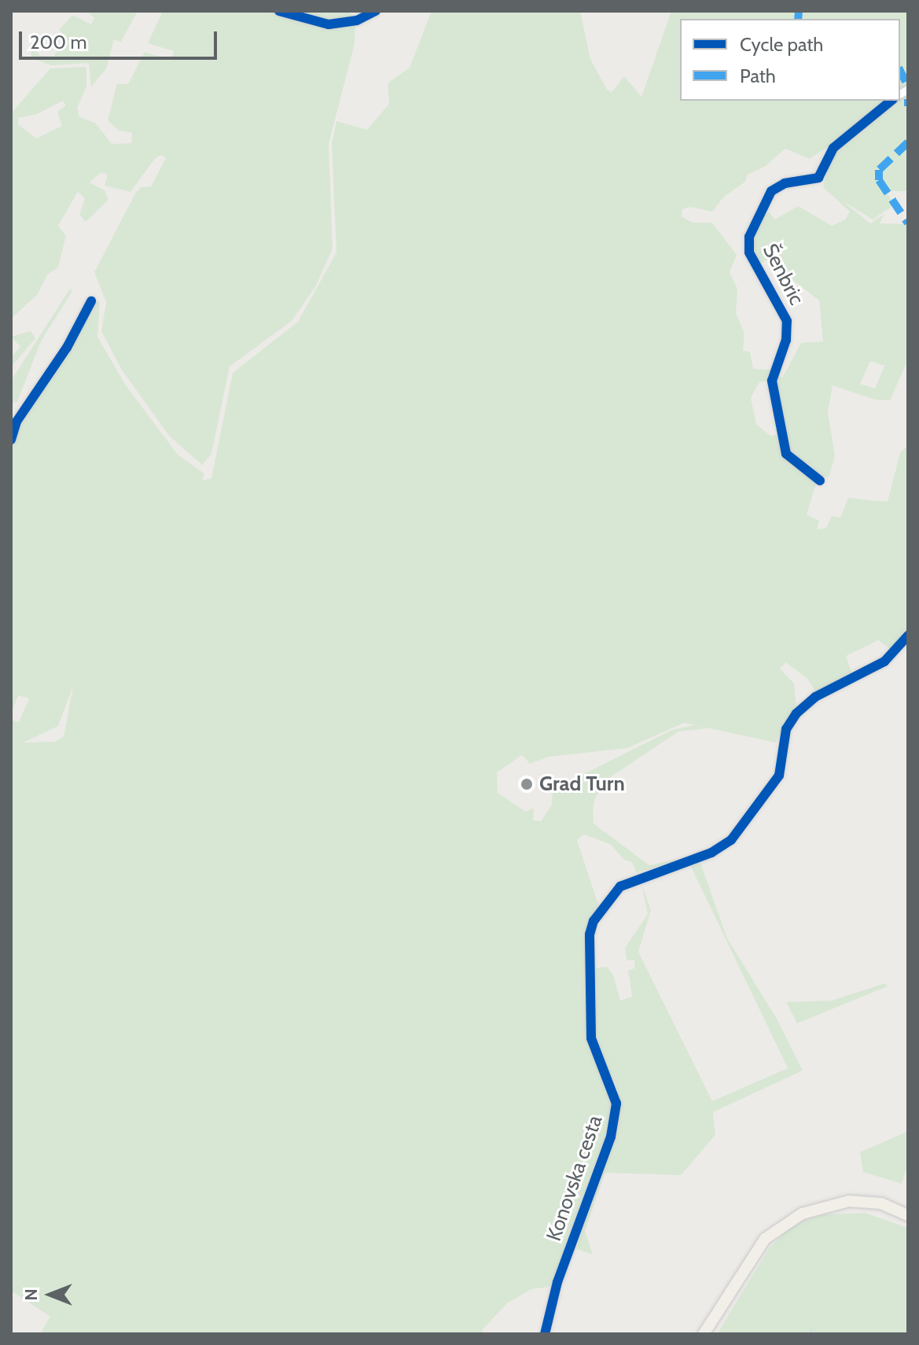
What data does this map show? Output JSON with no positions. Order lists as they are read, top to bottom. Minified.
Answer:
{"streets":{"street":["Šenbric","Konovska cesta"]},"places":["Grad Turn"],"legend":["Cycle path","Path"],"scale_bar":"200 m","north":"left"}
